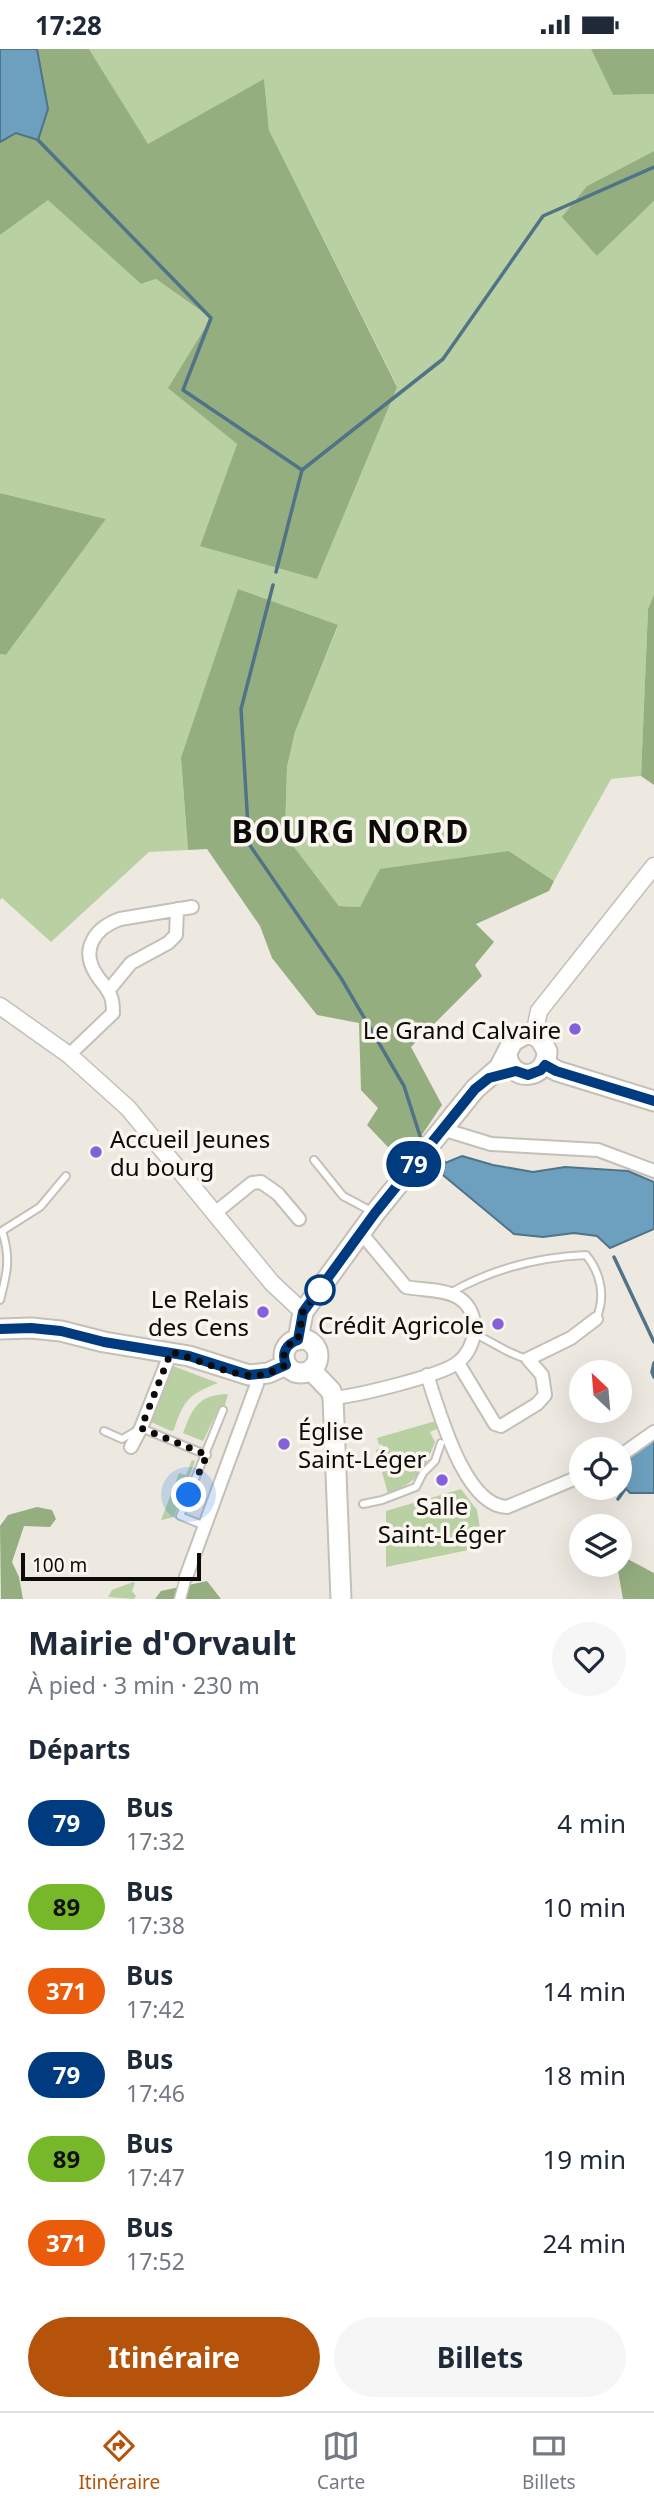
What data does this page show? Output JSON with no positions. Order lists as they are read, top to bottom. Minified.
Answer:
{"districts":["BOURG NORD"],"places":["Le Grand Calvaire","Accueil Jeunes du bourg","Le Relais des Cens","Crédit Agricole","Église Saint-Léger","Salle Saint-Léger"],"lines":["bus line 79"],"scale_bar":"100 m","north":"top left","page":{"status":"17:28","on_map":"79","scale":"100 m","heading":[["Mairie d'Orvault","À pied · 3 min · 230 m"],"Départs"],"list":[{"mark":"79","name":"Bus","note":"17:32","value":"4 min"},{"mark":"89","name":"Bus","note":"17:38","value":"10 min"},{"mark":"371","name":"Bus","note":"17:42","value":"14 min"},{"mark":"79","name":"Bus","note":"17:46","value":"18 min"},{"mark":"89","name":"Bus","note":"17:47","value":"19 min"},{"mark":"371","name":"Bus","note":"17:52","value":"24 min"}],"buttons":["Itinéraire","Billets"],"tabs":["Itinéraire","Carte","Billets"]}}
